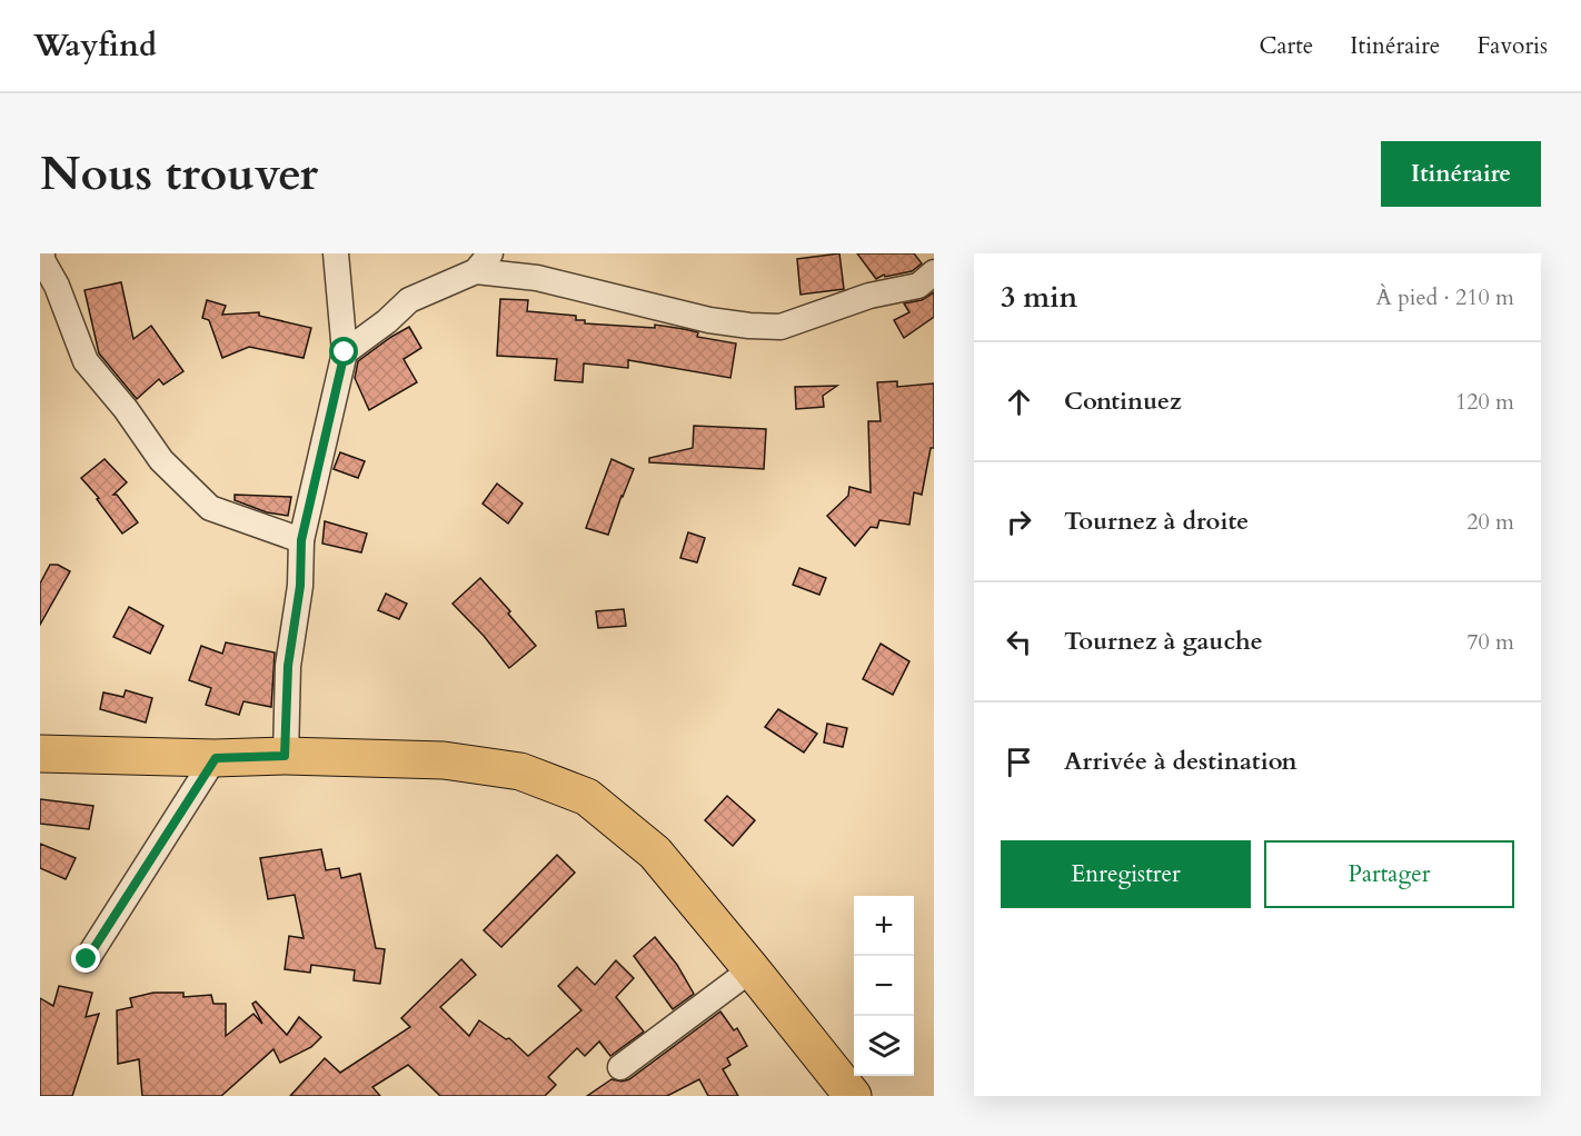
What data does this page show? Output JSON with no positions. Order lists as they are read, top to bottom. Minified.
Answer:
{"page":{"header":"Wayfind","nav":["Carte","Itinéraire","Favoris"],"buttons":["Itinéraire",["Enregistrer","Partager"]],"title":"Nous trouver","heading":["3 min","À pied · 210 m"],"list":[["Continuez","120 m"],["Tournez à droite","20 m"],["Tournez à gauche","70 m"],"Arrivée à destination"],"map_buttons":["+","−"]}}
